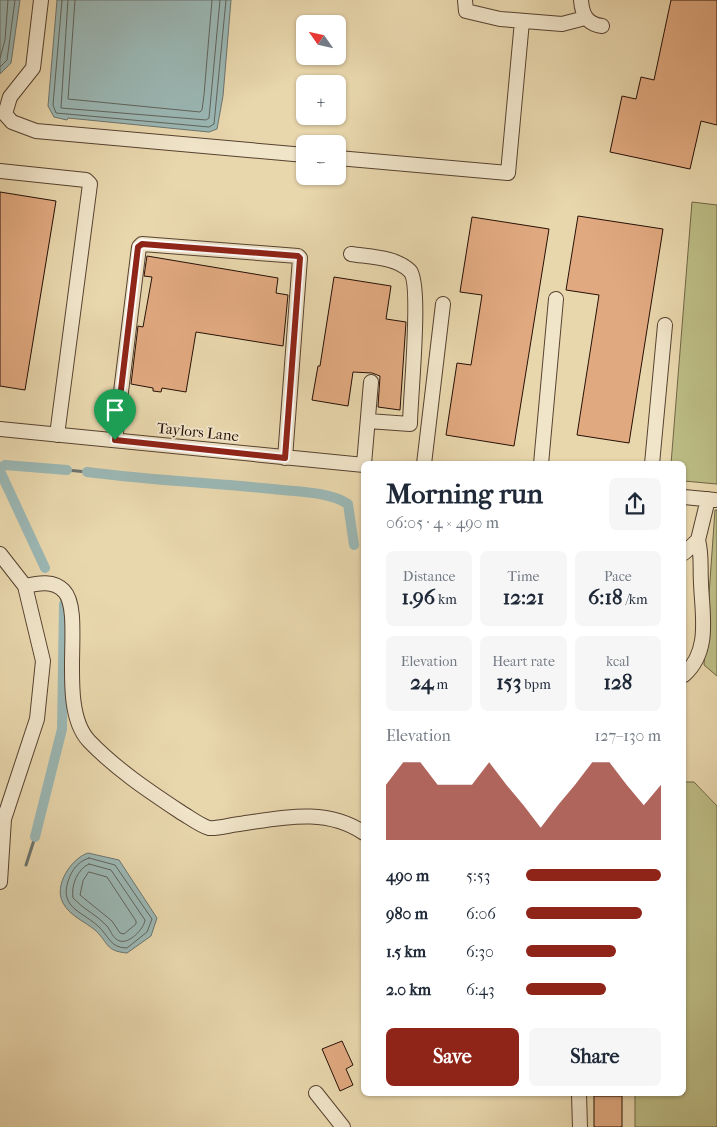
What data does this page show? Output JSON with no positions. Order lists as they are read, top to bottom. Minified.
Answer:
{"streets":{"street":["Taylors Lane"]},"north":"top left","page":{"map_buttons":["+","−"],"heading":["Morning run","06:05 · 4 × 490 m"],"stats":[["Distance","1.96 km"],["Time","12:21"],["Pace","6:18 /km"],["Elevation","24 m"],["Heart rate","153 bpm"],["kcal","128"]],"chart":["Elevation","127–130 m"],"list":[{"name":"490 m","note":"5:53"},{"name":"980 m","note":"6:06"},{"name":"1.5 km","note":"6:30"},{"name":"2.0 km","note":"6:43"}],"buttons":["Save","Share"]}}
